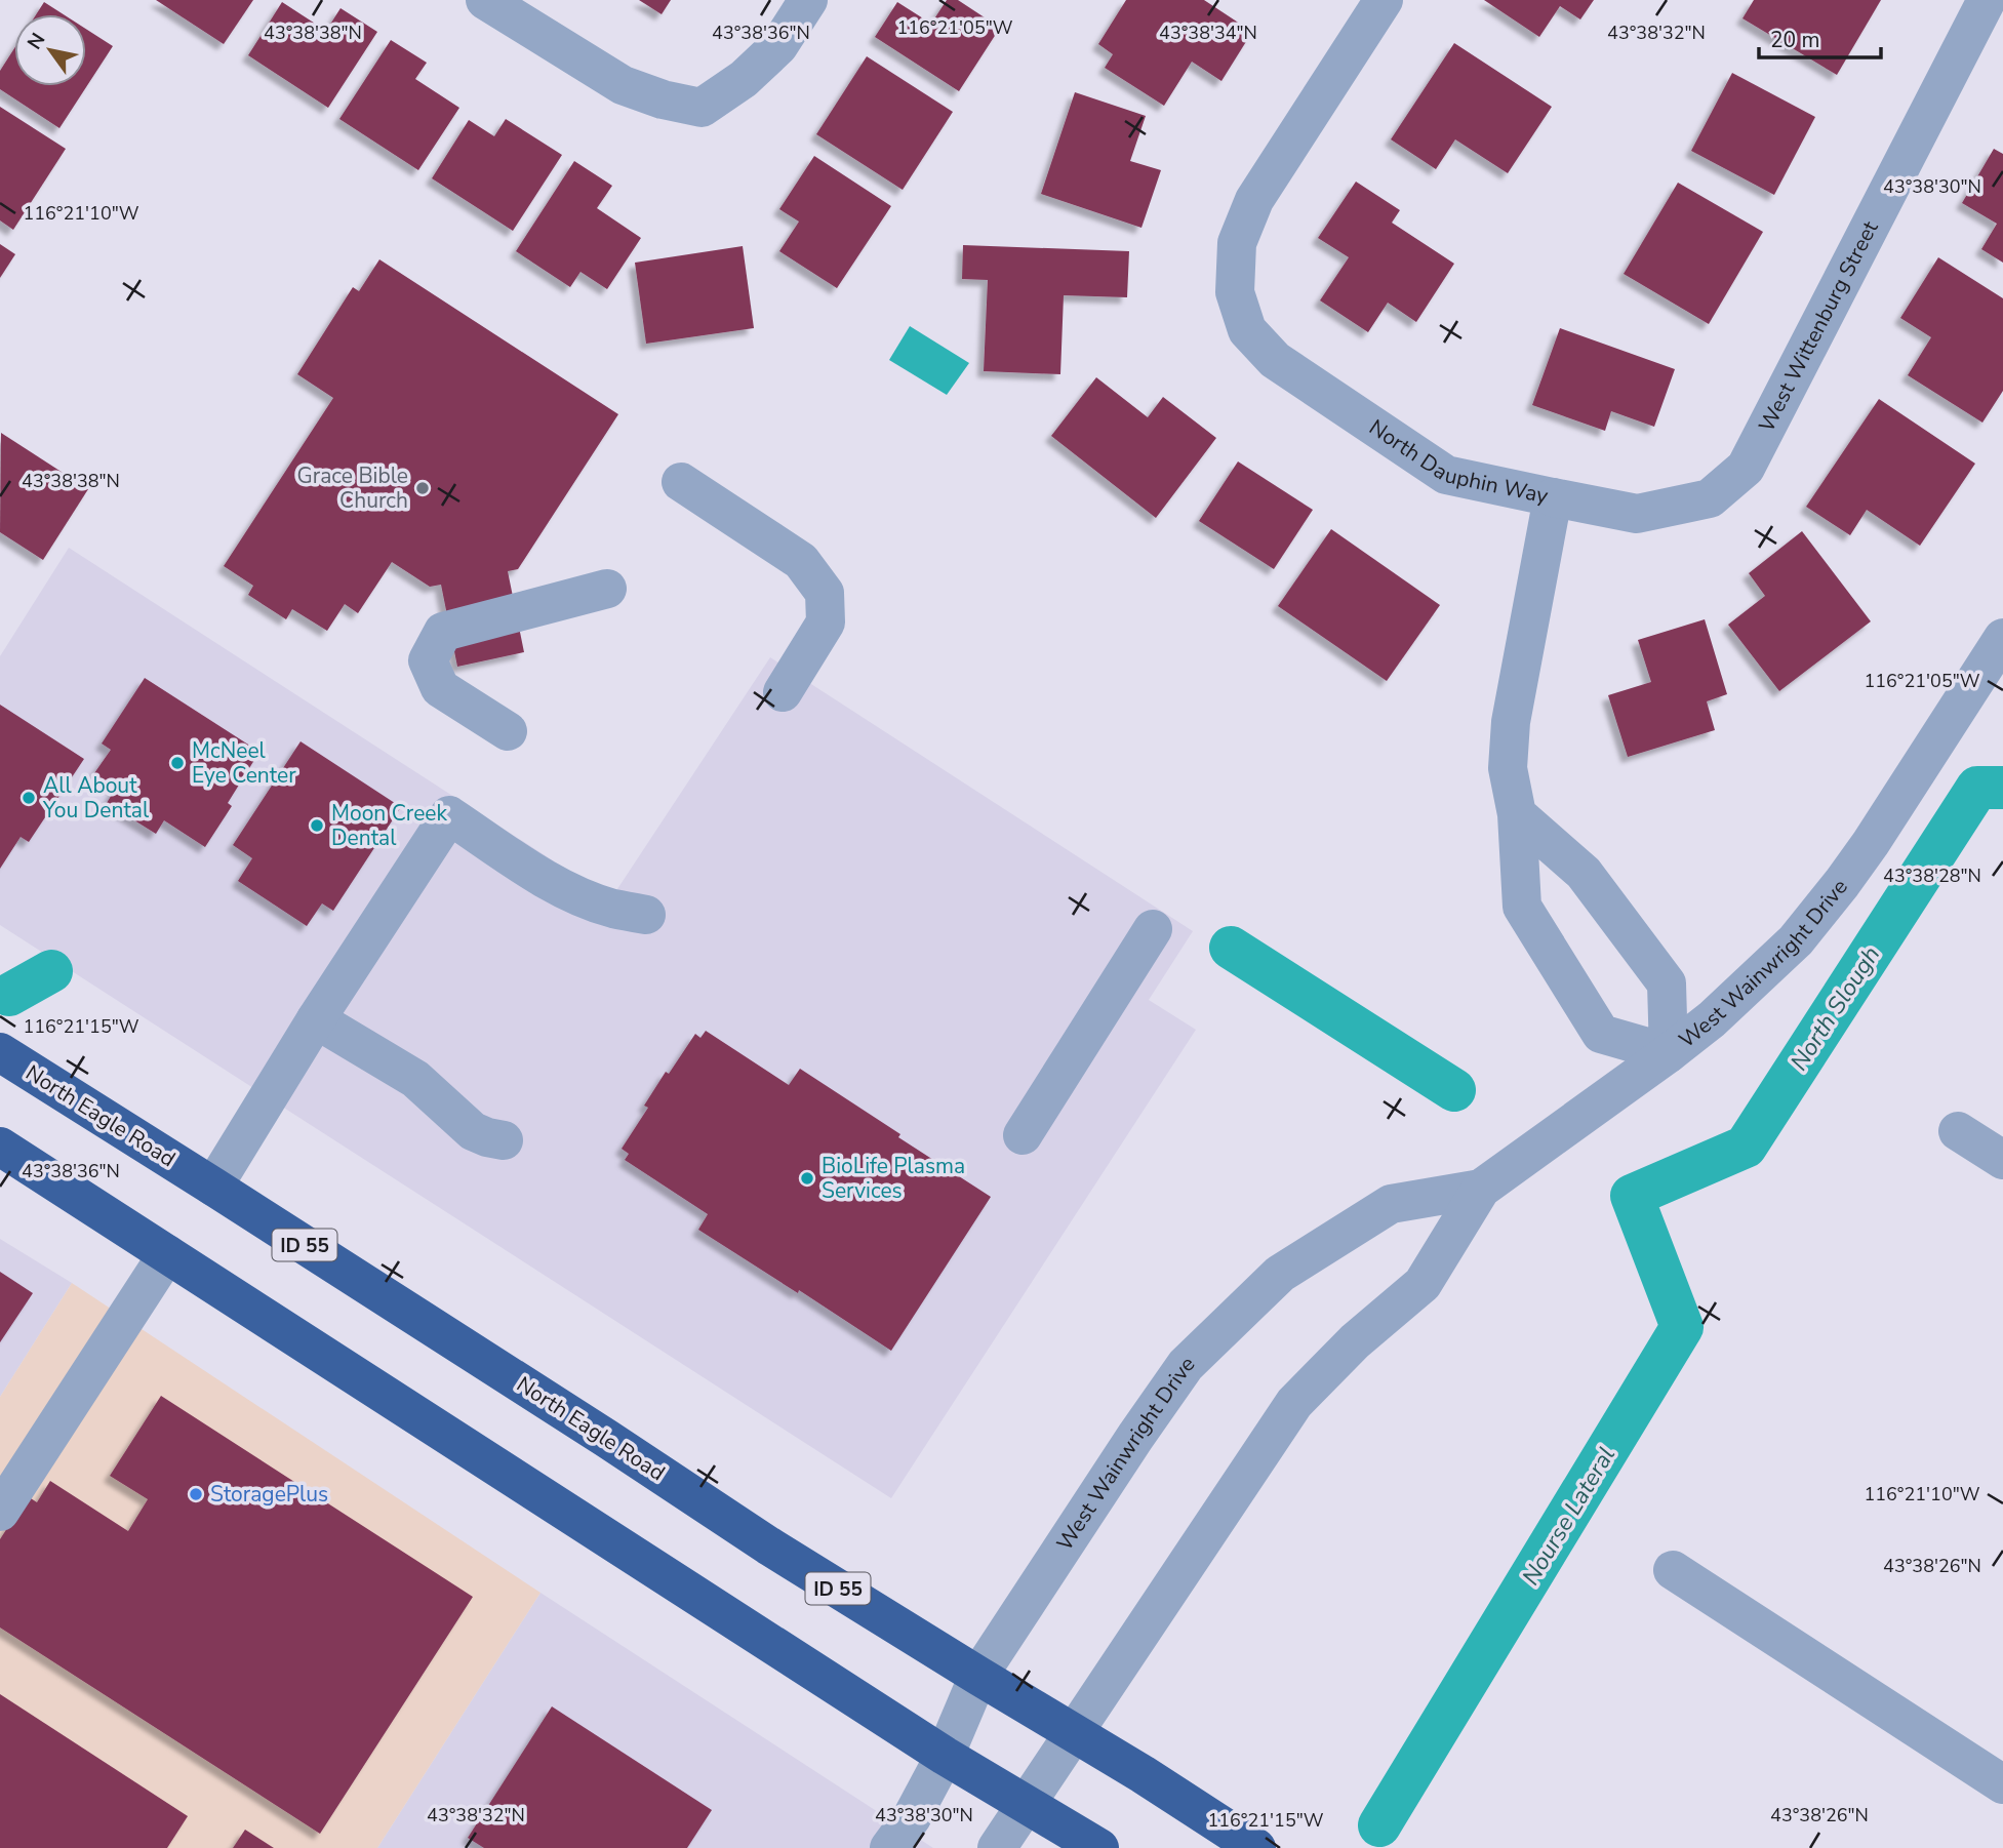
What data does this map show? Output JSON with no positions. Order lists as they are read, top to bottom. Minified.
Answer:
{"streets":{"highway":["North Eagle Road","ID 55"],"street":["West Wittenburg Street","North Dauphin Way","West Wainwright Drive"]},"crossings":[["West Wittenburg Street","North Dauphin Way"],["North Dauphin Way","West Wainwright Drive"],["West Wainwright Drive","North Eagle Road"]],"water":["North Slough","Nourse Lateral"],"places":["Grace Bible Church","McNeel Eye Center","All About You Dental","Moon Creek Dental","BioLife Plasma Services","StoragePlus"],"scale_bar":"20 m","north":"top left","coordinates":["116°21'05\"W","43°38'38\"N","43°38'36\"N","43°38'34\"N","43°38'32\"N","43°38'30\"N","116°21'10\"W","43°38'28\"N","116°21'15\"W","43°38'26\"N"]}
